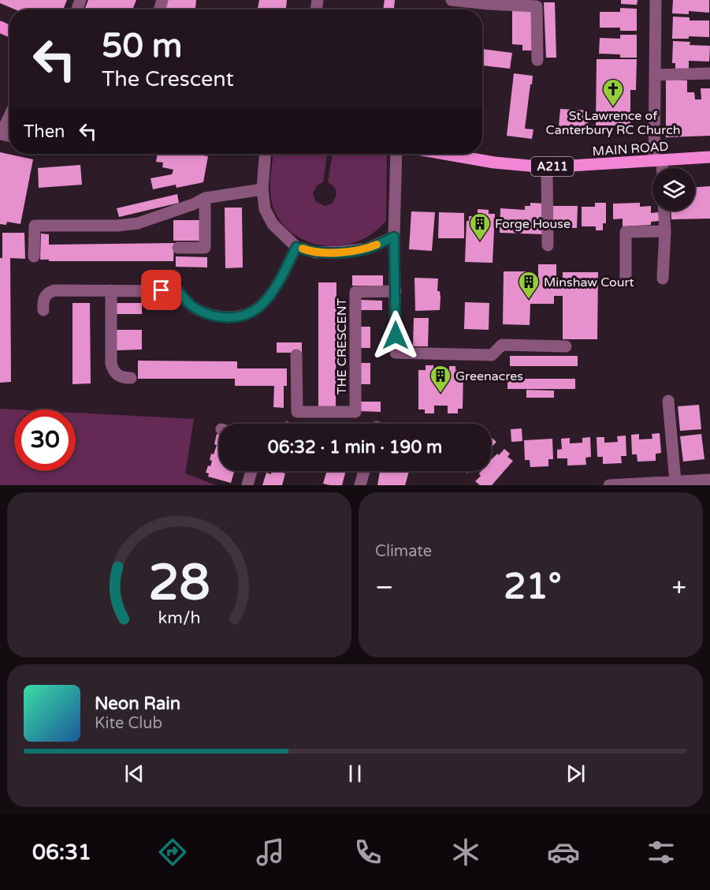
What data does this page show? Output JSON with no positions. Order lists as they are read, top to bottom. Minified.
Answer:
{"streets":{"main road":["MAIN ROAD","A211"],"street":["THE CRESCENT"]},"places":{"church":["St Lawrence of Canterbury RC Church"],"building":["Forge House","Minshaw Court","Greenacres"]},"page":{"turn":["50 m","The Crescent"],"then":"Then","limit":"30","trip":"06:32 · 1 min · 190 m","tile":"Climate","heat":["−","21°","+"],"song":["Neon Rain","Kite Club"],"tabs":"06:31","gauge":["28","km/h"]}}
